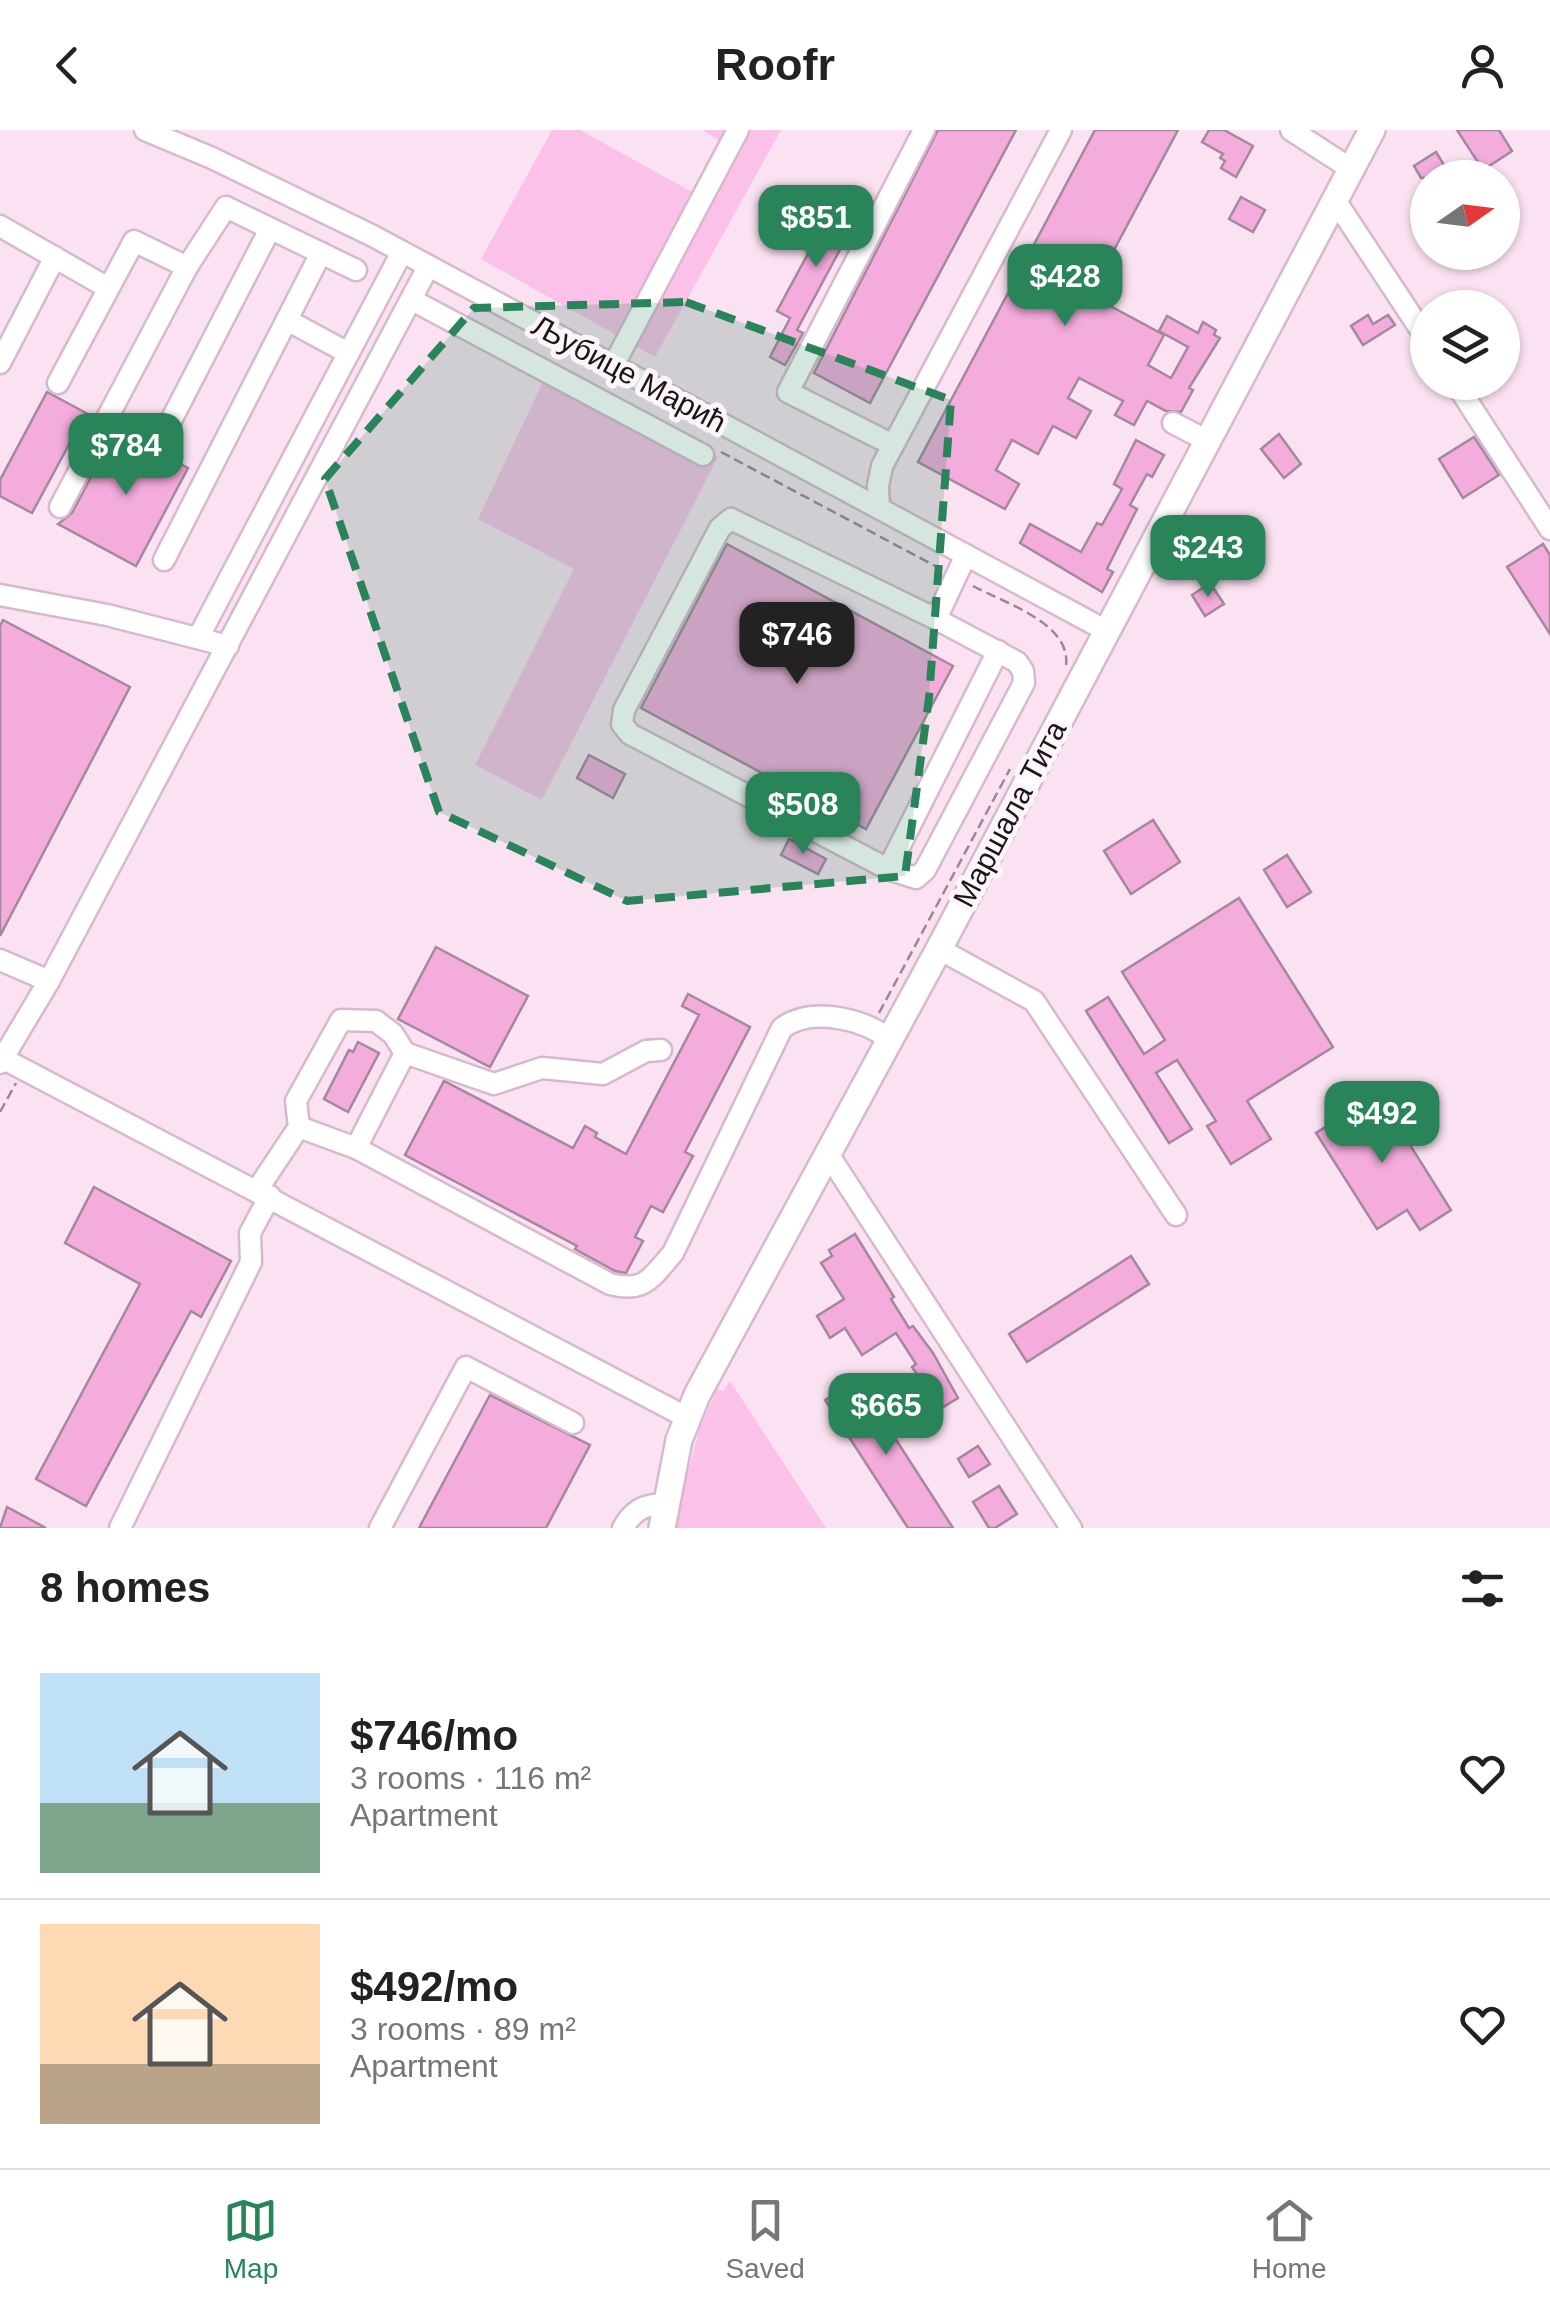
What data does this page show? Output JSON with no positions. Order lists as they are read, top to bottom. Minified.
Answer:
{"streets":{"main road":["Маршала Тита"],"street":["Љубице Марић"]},"crossings":[["Љубице Марић","Маршала Тита"]],"north":"right","page":{"header":"Roofr","price":["$851","$428","$784","$243","$746","$508","$492","$665"],"heading":"8 homes","list":[{"name":"$746/mo","note":"3 rooms · 116 m² · Apartment"},{"name":"$492/mo","note":"3 rooms · 89 m² · Apartment"}],"tabs":["Map","Saved","Home"]}}
